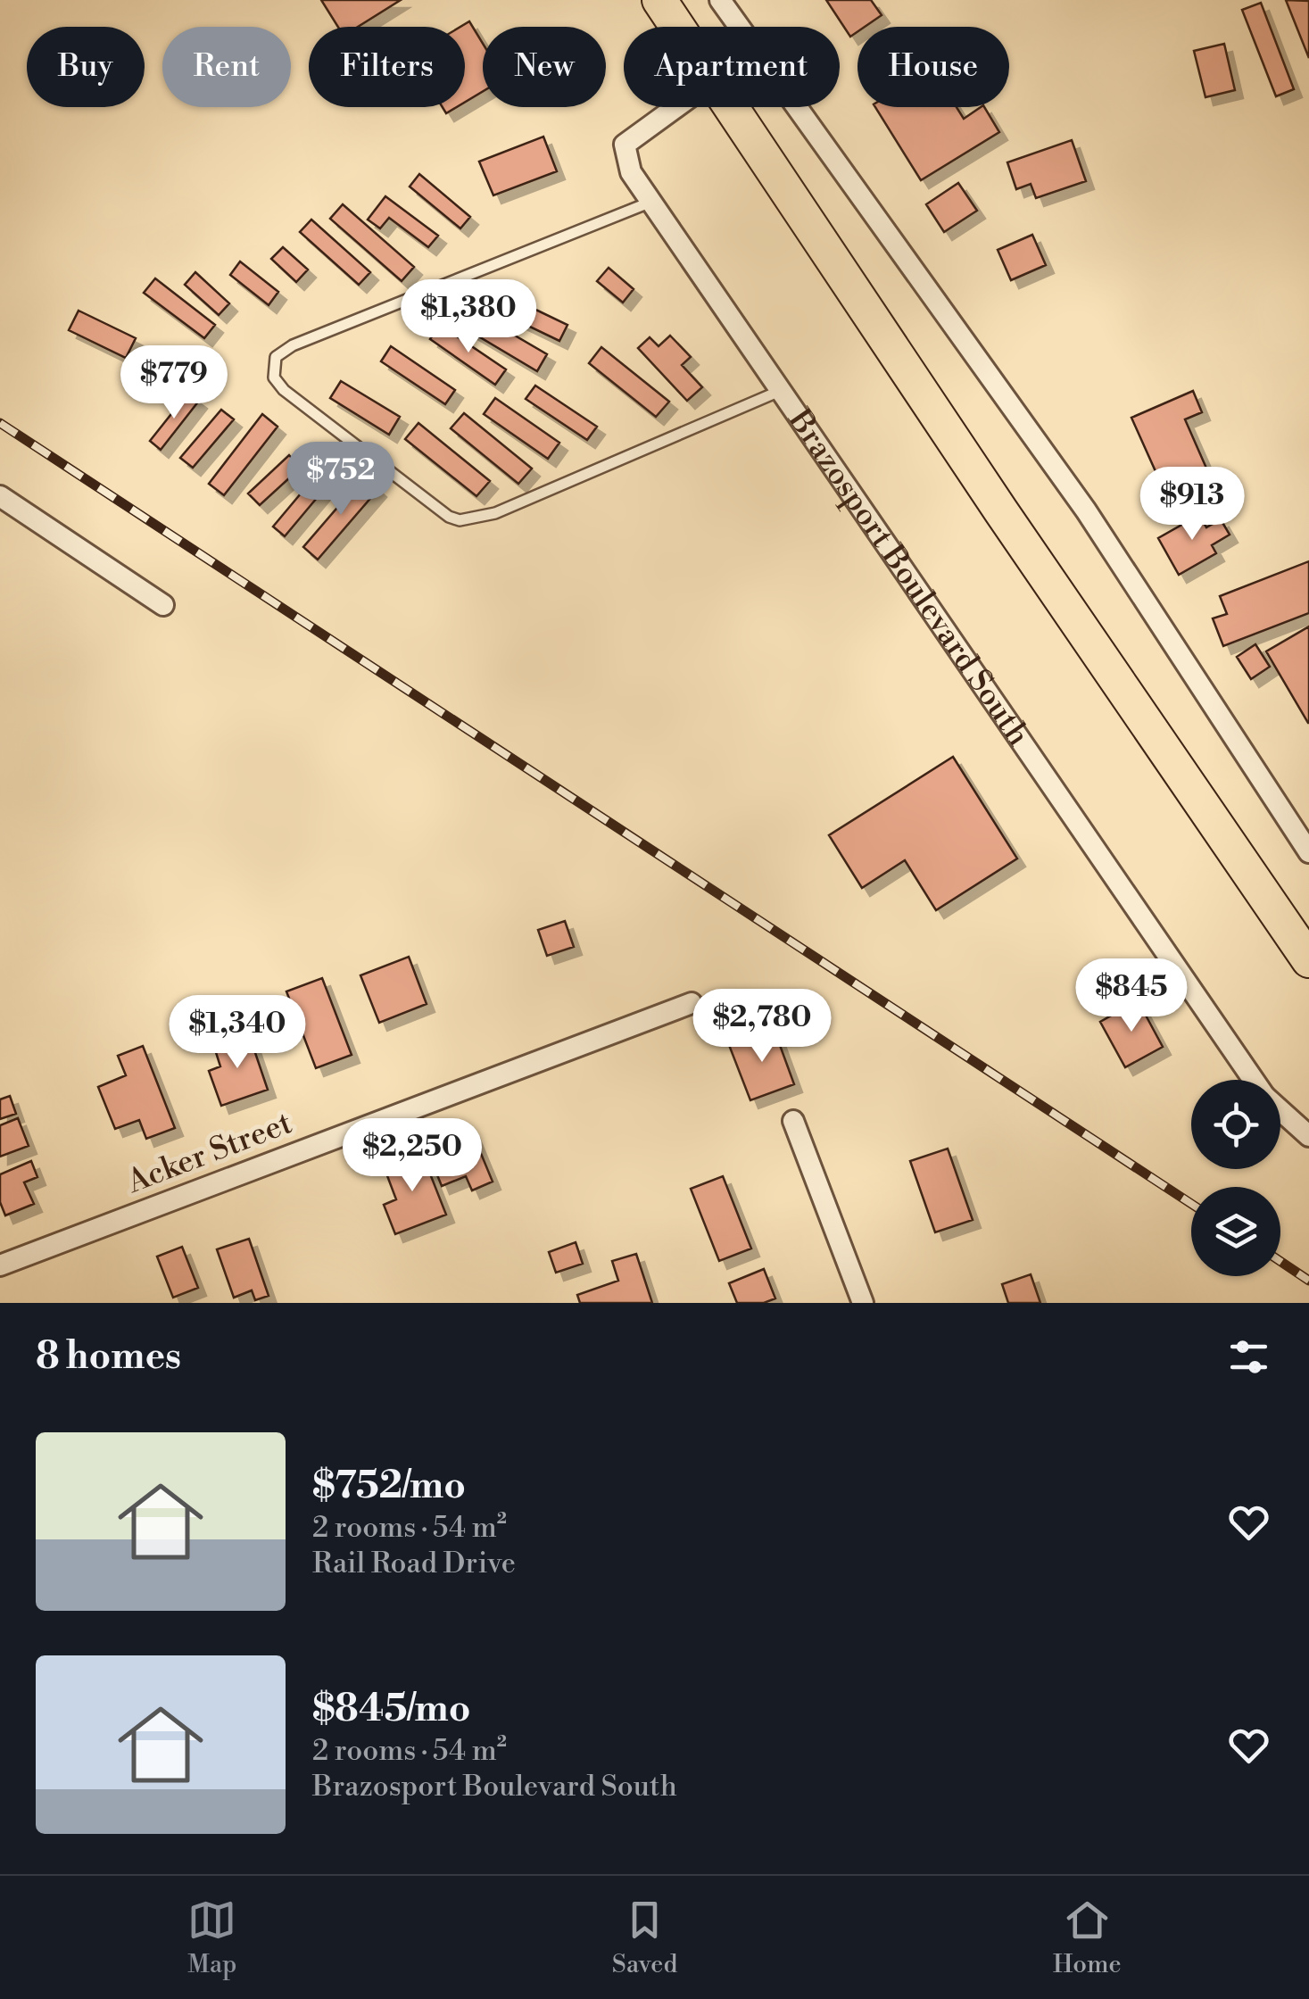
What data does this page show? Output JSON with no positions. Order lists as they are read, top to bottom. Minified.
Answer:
{"streets":{"street":["Brazosport Boulevard South","Acker Street"]},"page":{"chip":["Buy","Rent","Filters","New","Apartment","House"],"price":["$1,380","$779","$752","$913","$845","$2,780","$1,340","$2,250"],"heading":"8 homes","list":[{"name":"$752/mo","note":"2 rooms · 54 m² · Rail Road Drive"},{"name":"$845/mo","note":"2 rooms · 54 m² · Brazosport Boulevard South"}],"tabs":["Map","Saved","Home"]}}
